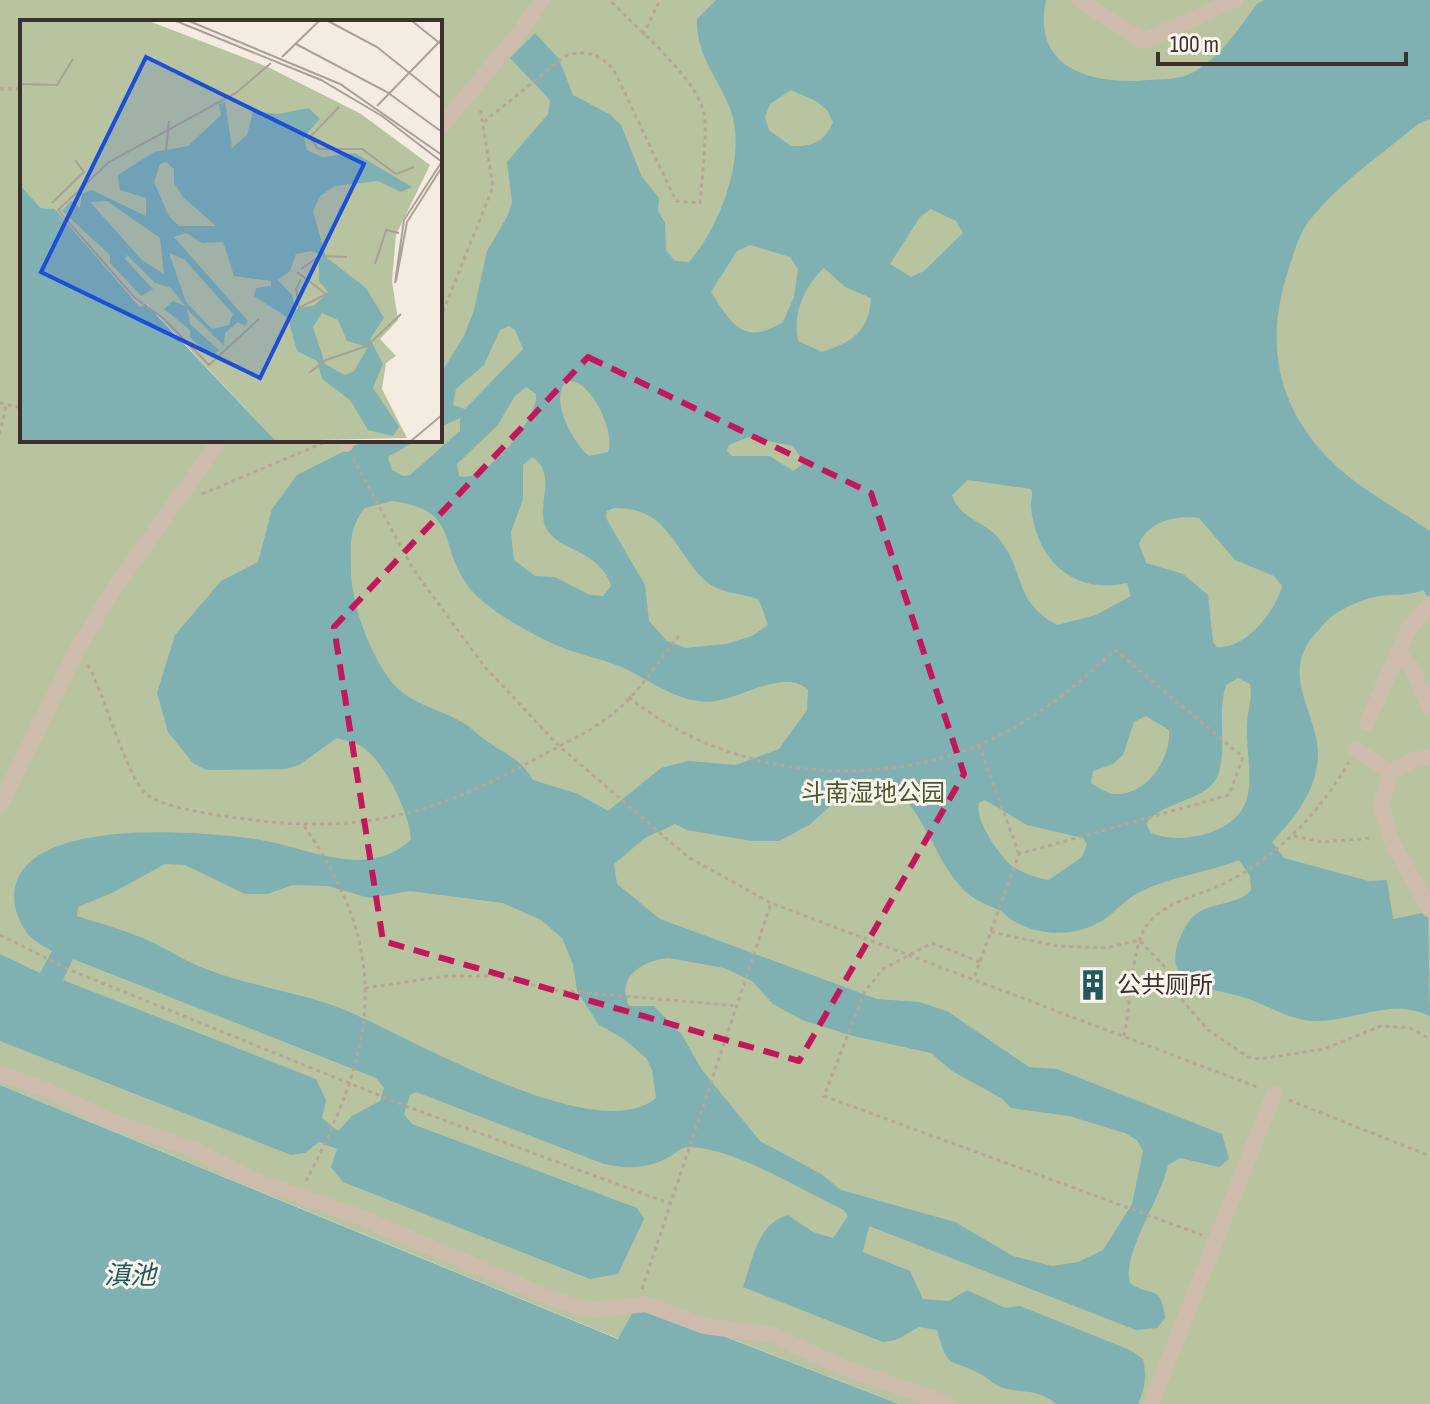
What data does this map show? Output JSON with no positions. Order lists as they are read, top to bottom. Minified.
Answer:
{"water":["滇池"],"parks":["斗南湿地公园"],"places":{"building":["公共厕所"]},"scale_bar":"100 m"}
